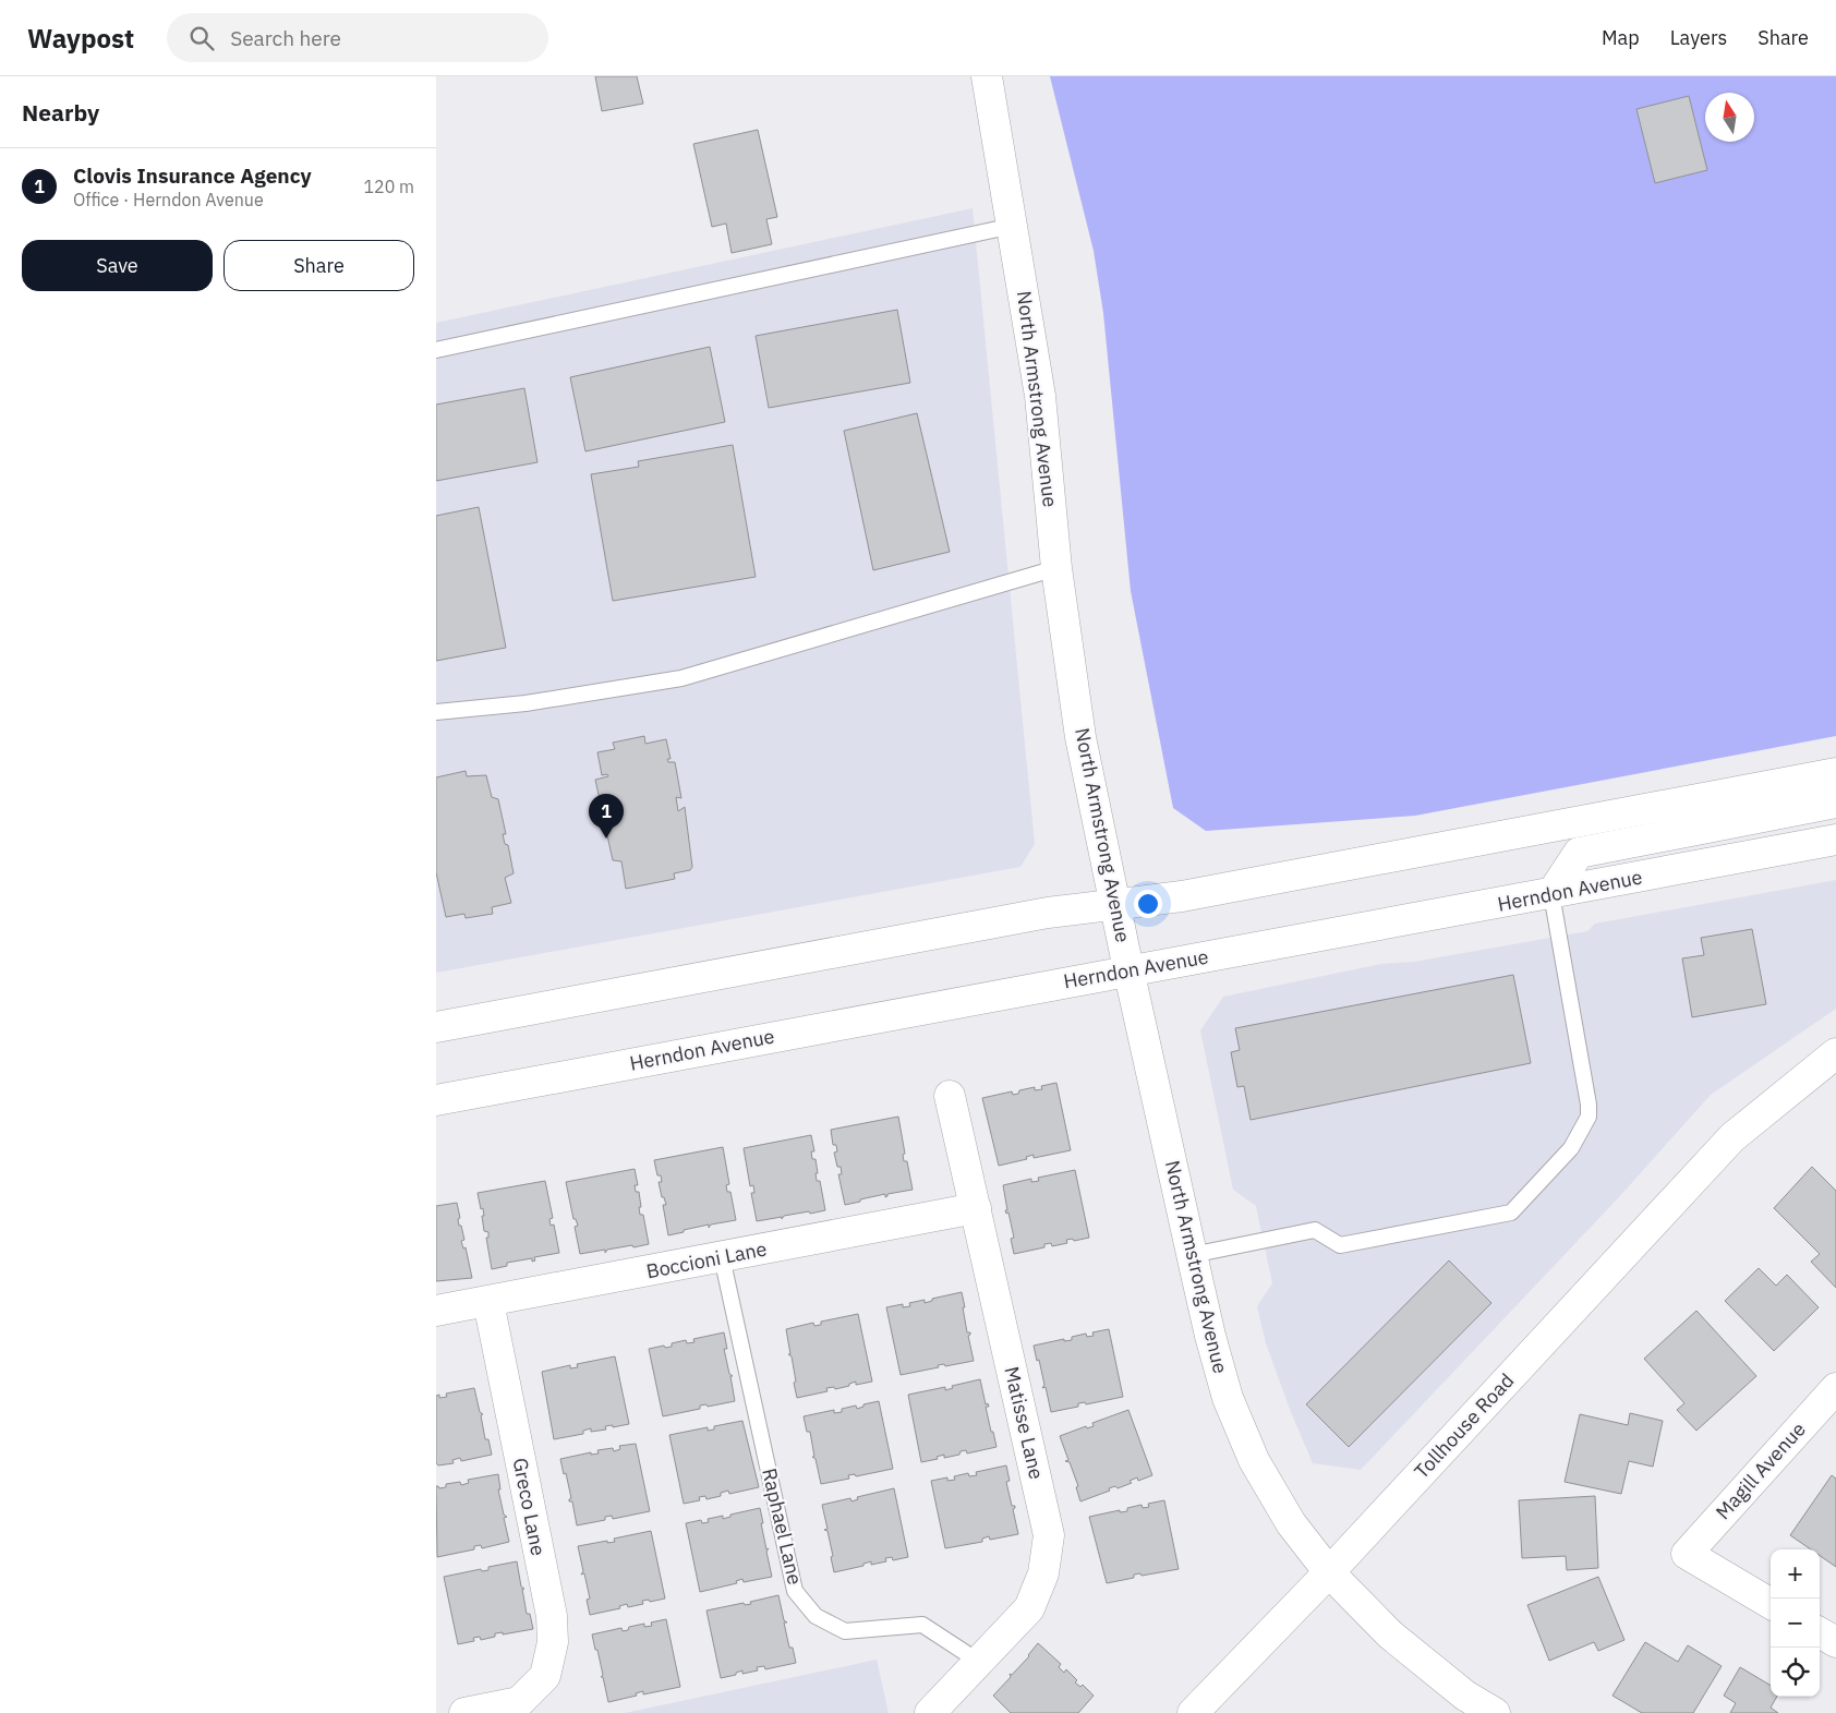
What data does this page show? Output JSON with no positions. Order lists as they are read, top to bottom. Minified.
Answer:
{"streets":{"street":["North Armstrong Avenue","Herndon Avenue","Boccioni Lane","Matisse Lane","Tollhouse Road","Magill Avenue","Greco Lane"],"lane":["Raphael Lane"]},"crossings":[["North Armstrong Avenue","Herndon Avenue"],["North Armstrong Avenue","Tollhouse Road"],["Boccioni Lane","Matisse Lane"],["Boccioni Lane","Greco Lane"],["Boccioni Lane","Raphael Lane"],["Matisse Lane","Raphael Lane"]],"north":"top","page":{"header":"Waypost","search":"Search here","nav":["Map","Layers","Share"],"heading":"Nearby","list":[{"mark":"1","name":"Clovis Insurance Agency","note":"Office · Herndon Avenue","value":"120 m"}],"buttons":["Save","Share"],"pins":"1","map_buttons":["+","−"]}}
